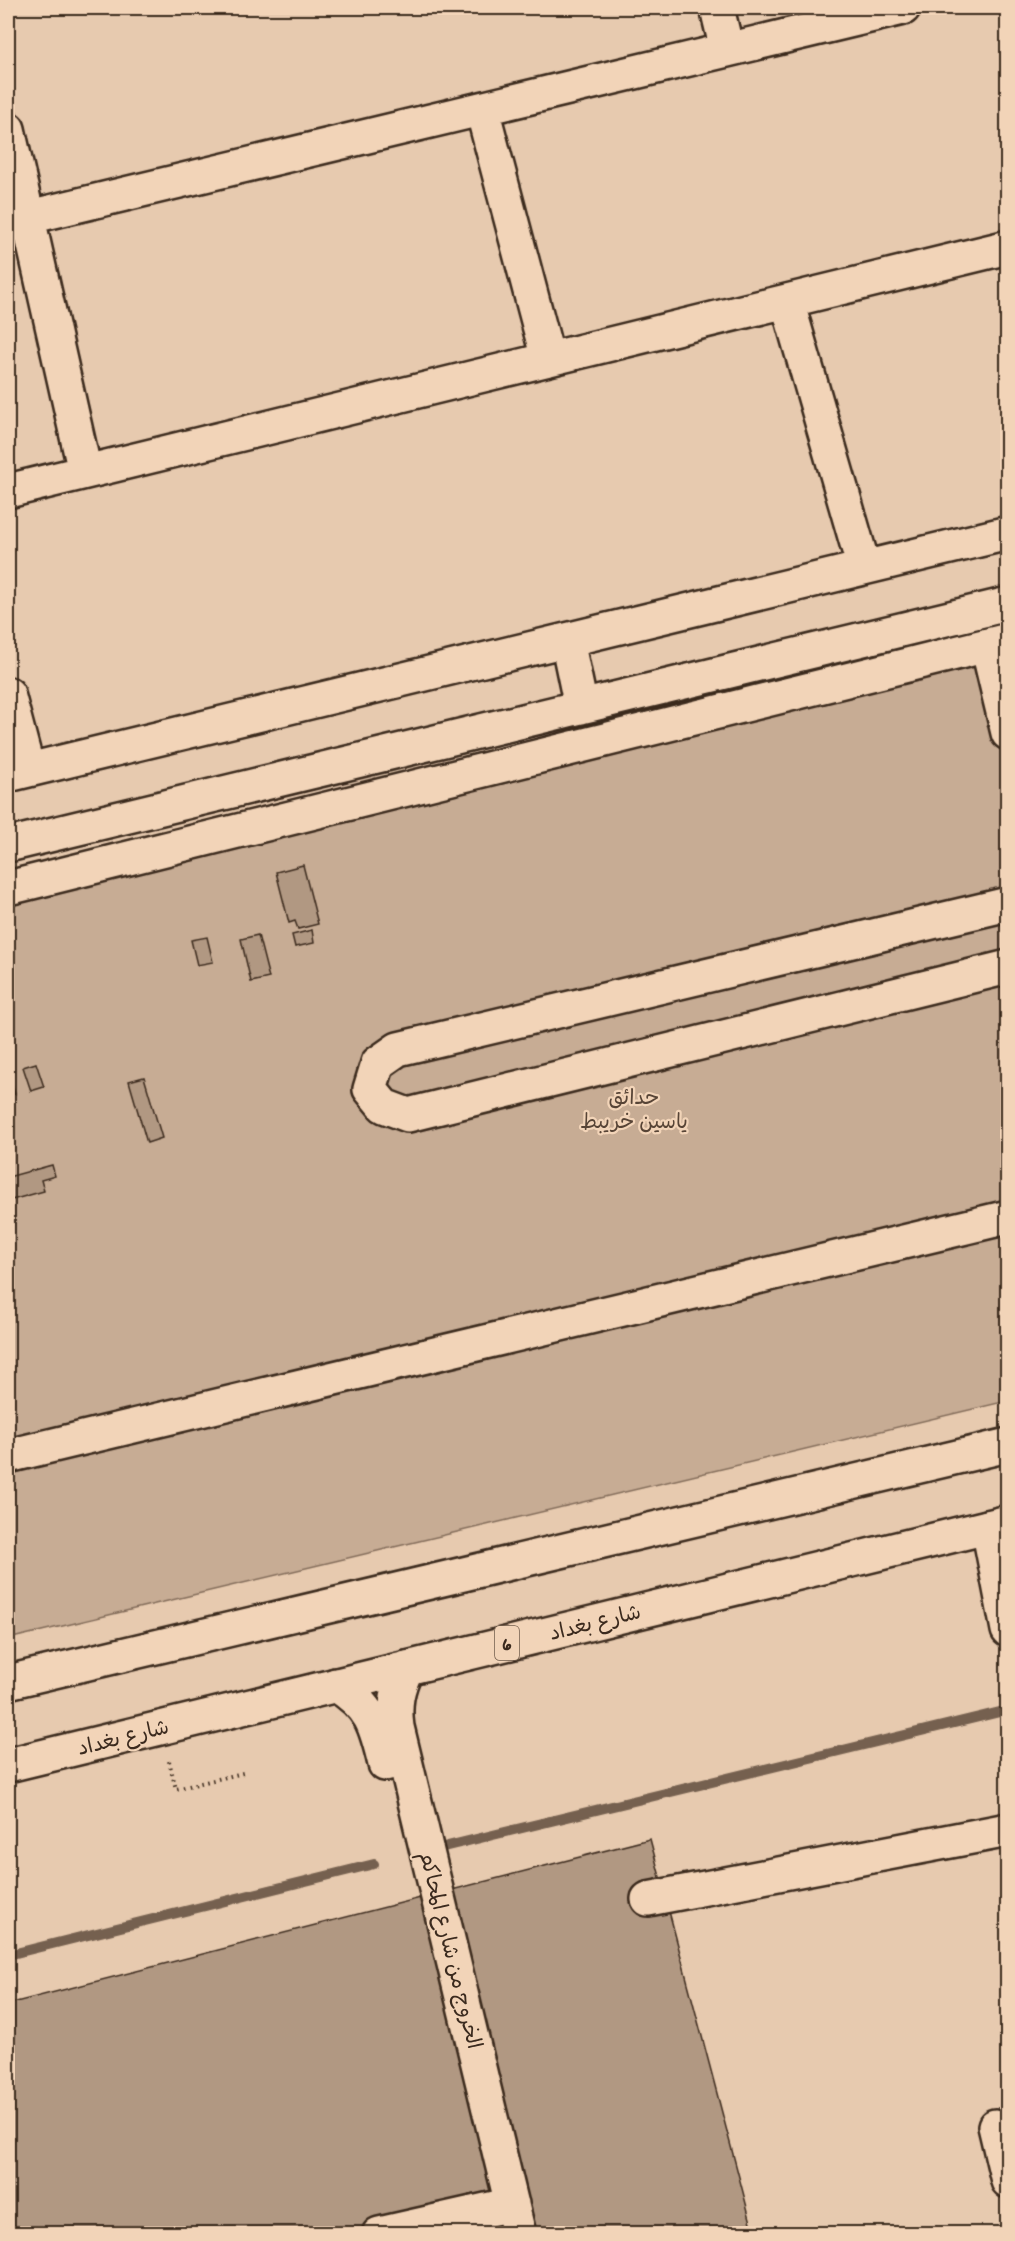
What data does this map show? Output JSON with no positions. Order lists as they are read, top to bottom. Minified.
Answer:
{"streets":{"main road":["شارع بغداد","6","الخروج من شارع المحاكم"]},"crossings":[["شارع بغداد","الخروج من شارع المحاكم"]],"parks":["حدائق ياسين خريبط"]}
